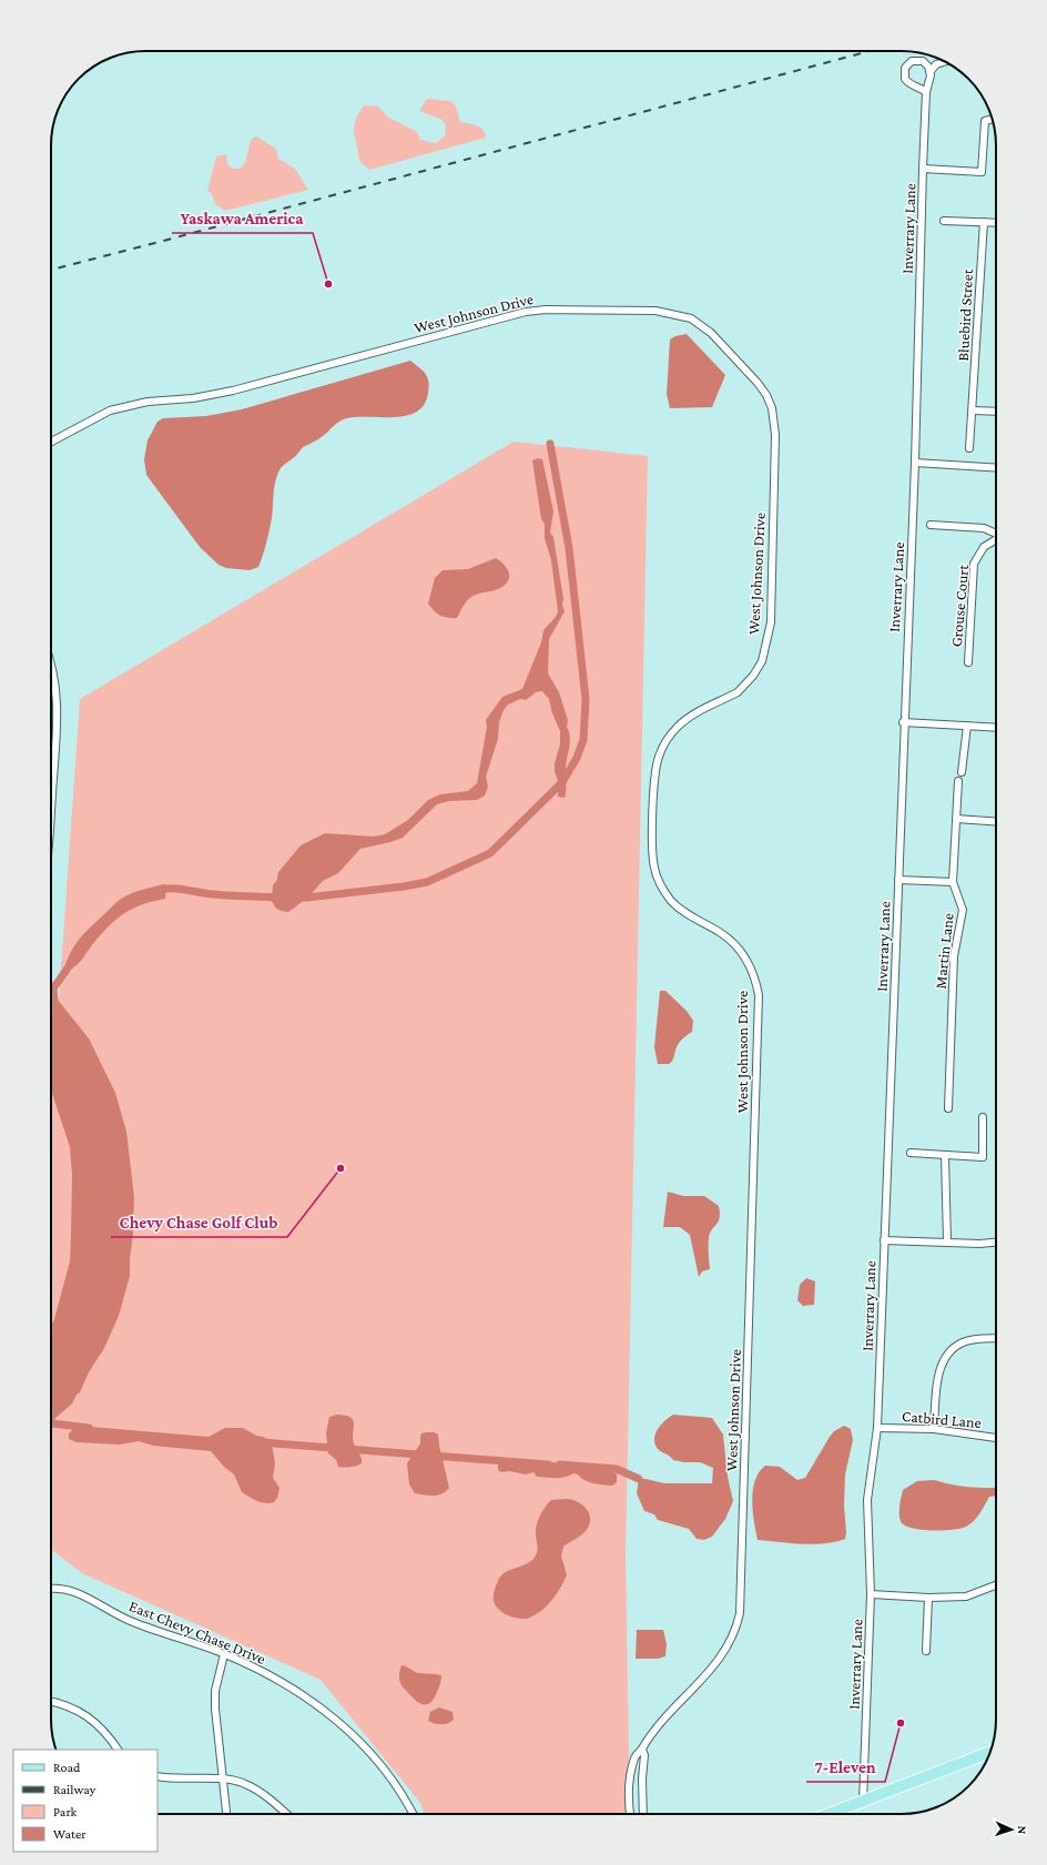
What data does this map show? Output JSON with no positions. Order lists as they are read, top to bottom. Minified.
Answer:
{"streets":{"street":["Inverrary Lane","West Johnson Drive","Bluebird Street","Grouse Court","Martin Lane","Catbird Lane","East Chevy Chase Drive"]},"crossings":[["Inverrary Lane","Catbird Lane"]],"places":["Yaskawa America","Chevy Chase Golf Club","7-Eleven"],"legend":["Road","Railway","Park","Water"],"north":"right"}
